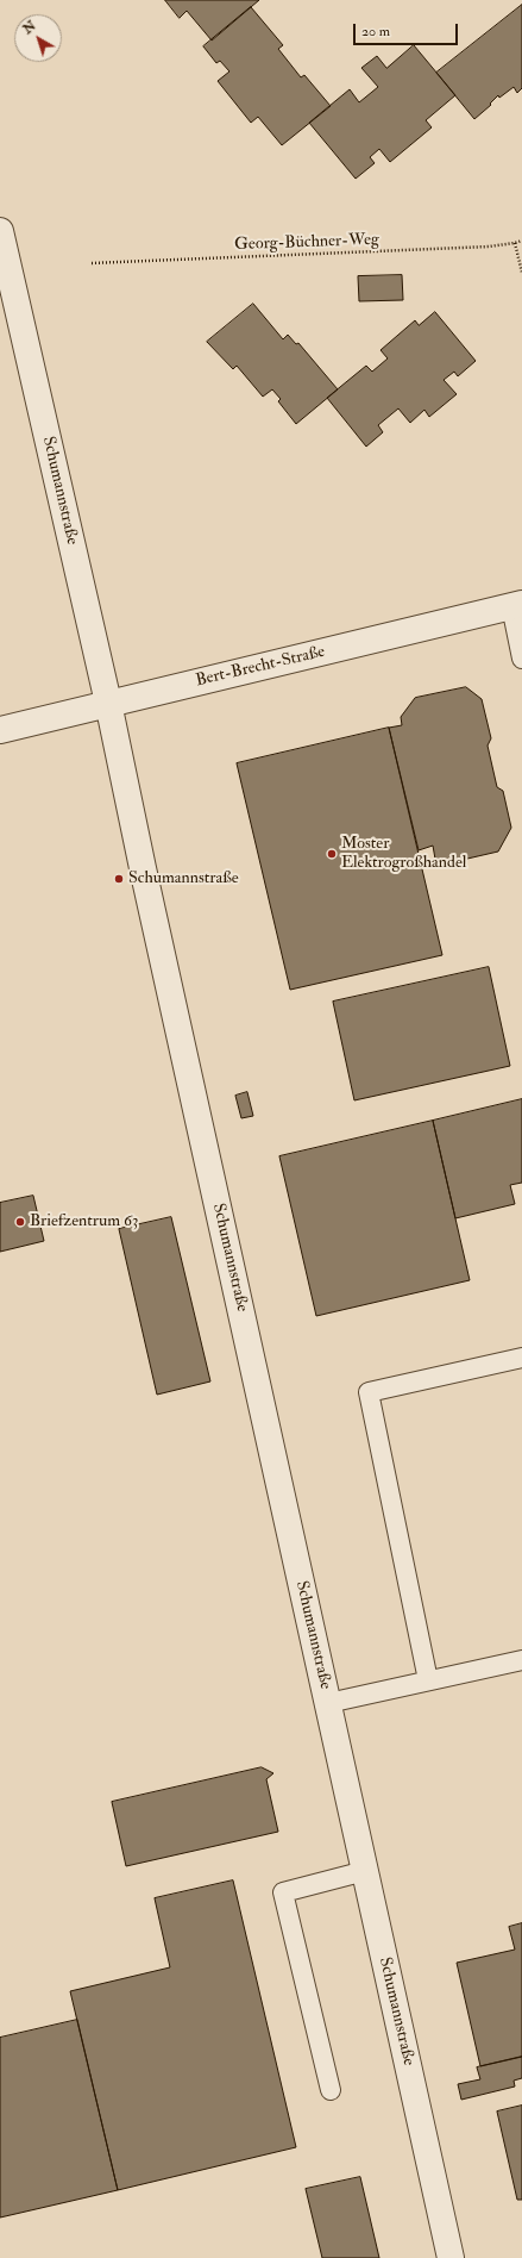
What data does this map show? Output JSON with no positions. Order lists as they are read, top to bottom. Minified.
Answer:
{"streets":{"street":["Schumannstraße","Bert-Brecht-Straße"],"path":["Georg-Büchner-Weg"]},"crossings":[["Schumannstraße","Bert-Brecht-Straße"]],"places":["Moster Elektrogroßhandel","Schumannstraße","Briefzentrum 63"],"scale_bar":"20 m","north":"top left"}
